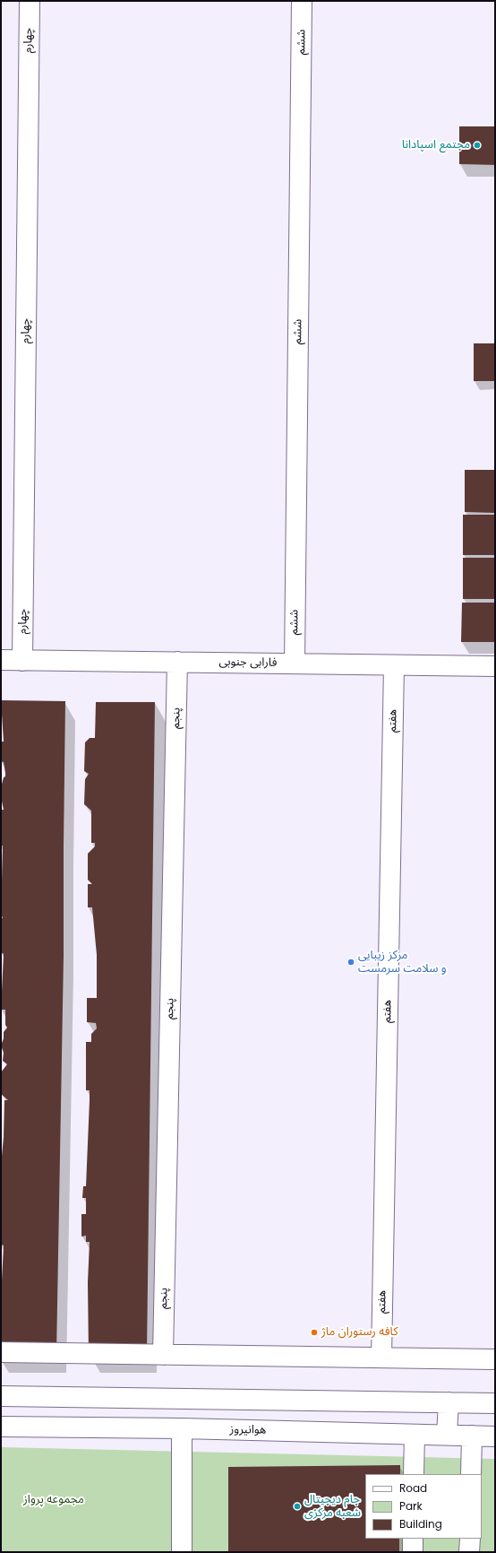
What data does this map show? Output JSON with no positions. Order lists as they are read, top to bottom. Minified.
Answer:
{"streets":{"street":["چهارم","ششم","فارابی جنوبی","پنجم","هفتم","هوانیروز"]},"crossings":[["چهارم","فارابی جنوبی"],["ششم","فارابی جنوبی"],["فارابی جنوبی","پنجم"],["فارابی جنوبی","هفتم"]],"parks":["مجموعه پرواز"],"places":["مجتمع اسپادانا","مرکز زیبایی و سلامت سرمست","کافه رستوران ماژ","جام دیجیتال شعبه مرکزی"],"legend":["Road","Park","Building"]}
